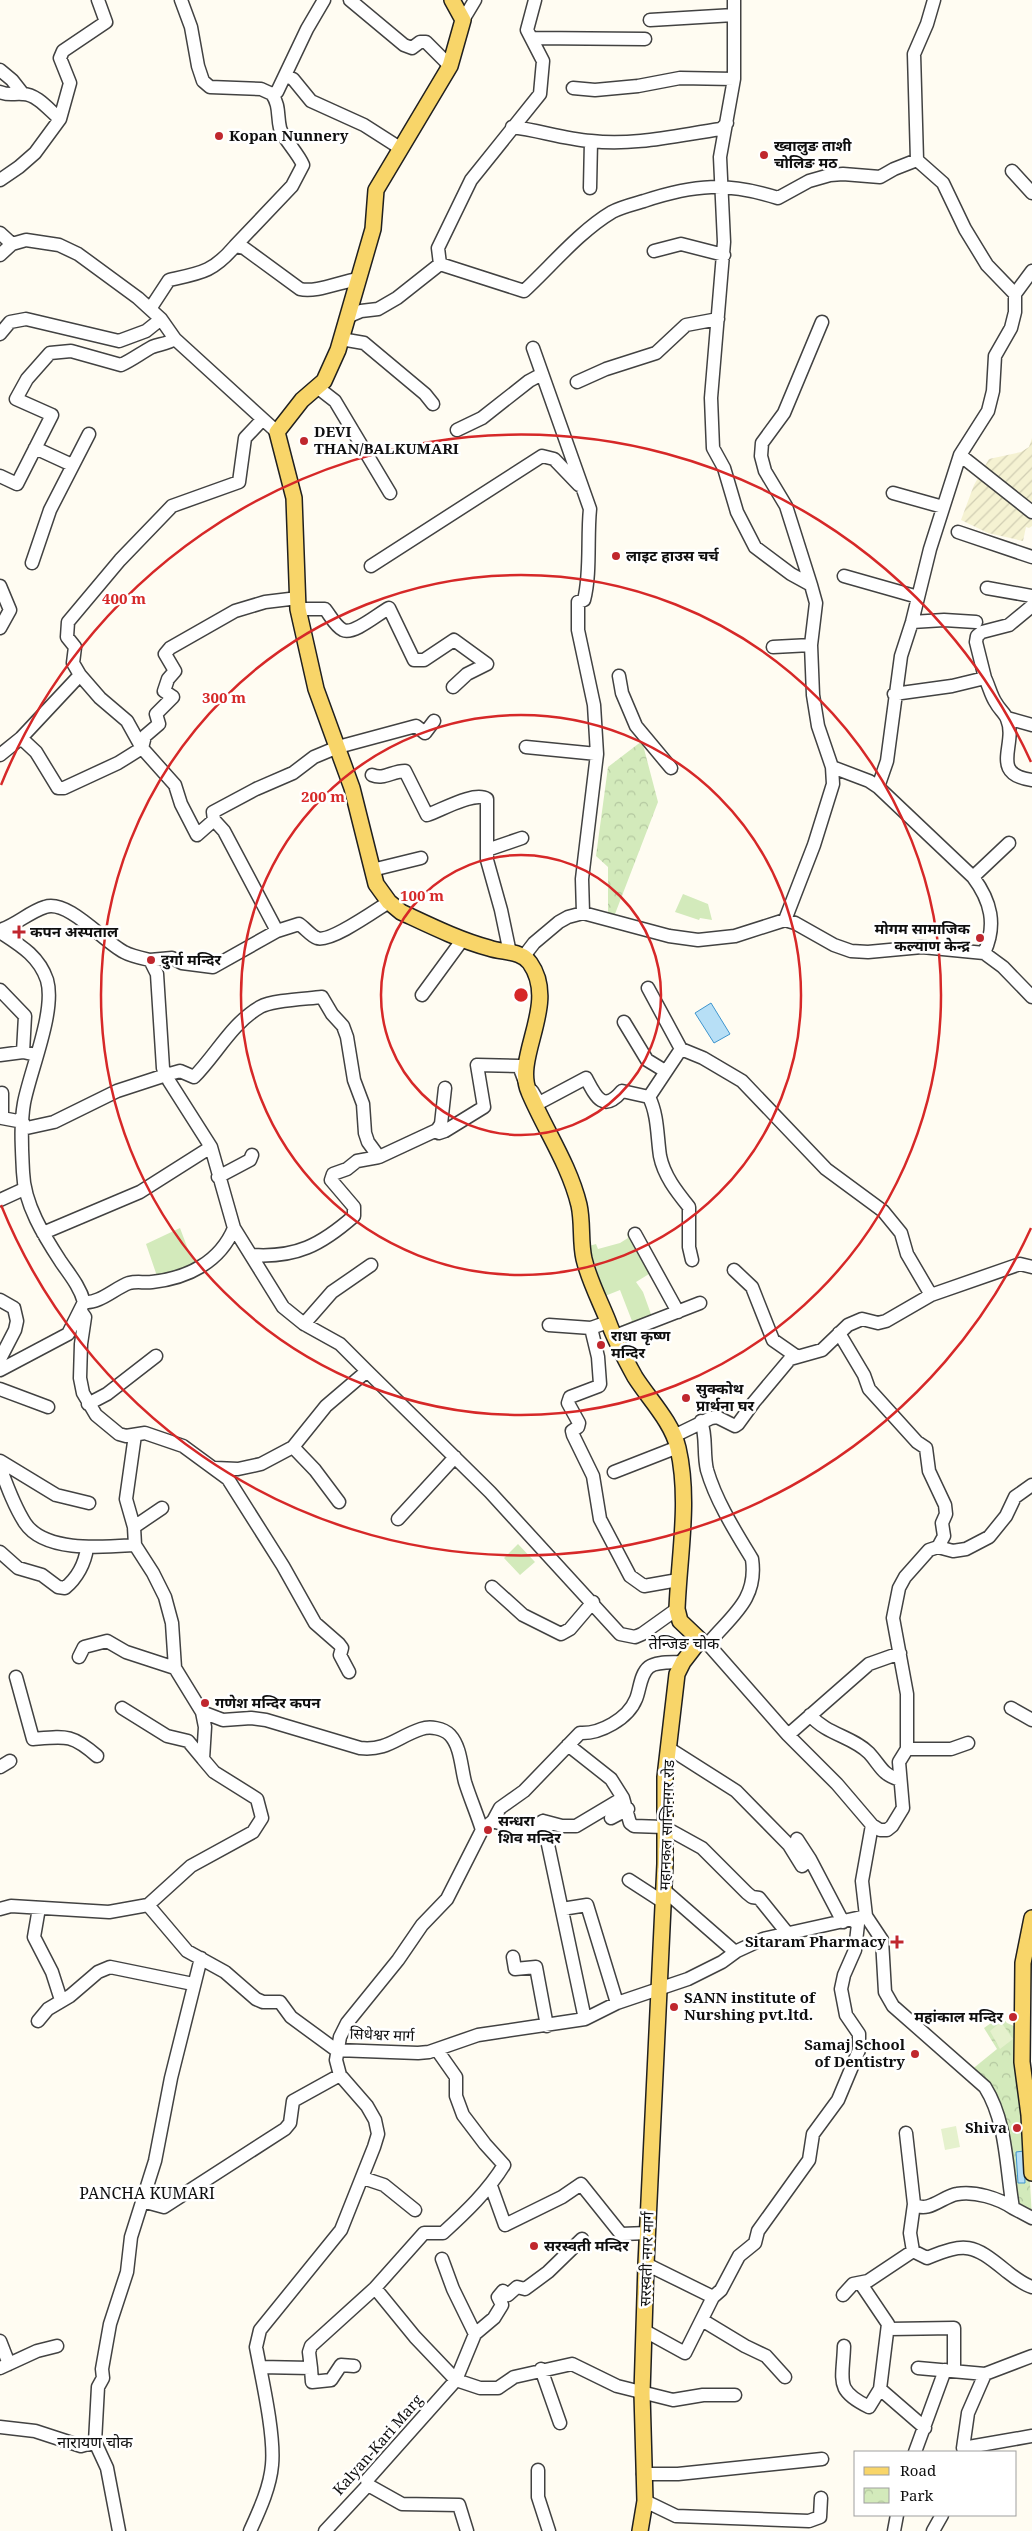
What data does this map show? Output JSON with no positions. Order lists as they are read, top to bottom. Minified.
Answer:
{"streets":{"main road":["महानकल सान्तिनगर रोड","सरस्वती नगर मार्ग"],"street":["सिधेश्वर मार्ग","Kalyan-Kari Marg"]},"crossings":[["महानकल सान्तिनगर रोड","सिधेश्वर मार्ग"],["महानकल सान्तिनगर रोड","सरस्वती नगर मार्ग"],["सिधेश्वर मार्ग","सरस्वती नगर मार्ग"]],"districts":["तेन्जिङ चोक","PANCHA KUMARI","नारायण चोक"],"places":{"other":["Kopan Nunnery","ख्वालुङ ताशी चोलिङ मठ","DEVI THAN/BALKUMARI","लाइट हाउस चर्च","मोगम सामाजिक कल्याण केन्द्र","दुर्गा मन्दिर","राधा कृष्ण मन्दिर","सुक्कोथ प्रार्थना घर","गणेश मन्दिर कपन","सन्धरा शिव मन्दिर","SANN institute of Nurshing pvt.ltd.","महांकाल मन्दिर","Samaj School of Dentistry","Shiva","सरस्वती मन्दिर"],"health":["कपन अस्पताल","Sitaram Pharmacy"]},"legend":["Road","Park"],"rings":["400 m","300 m","200 m","100 m"]}
